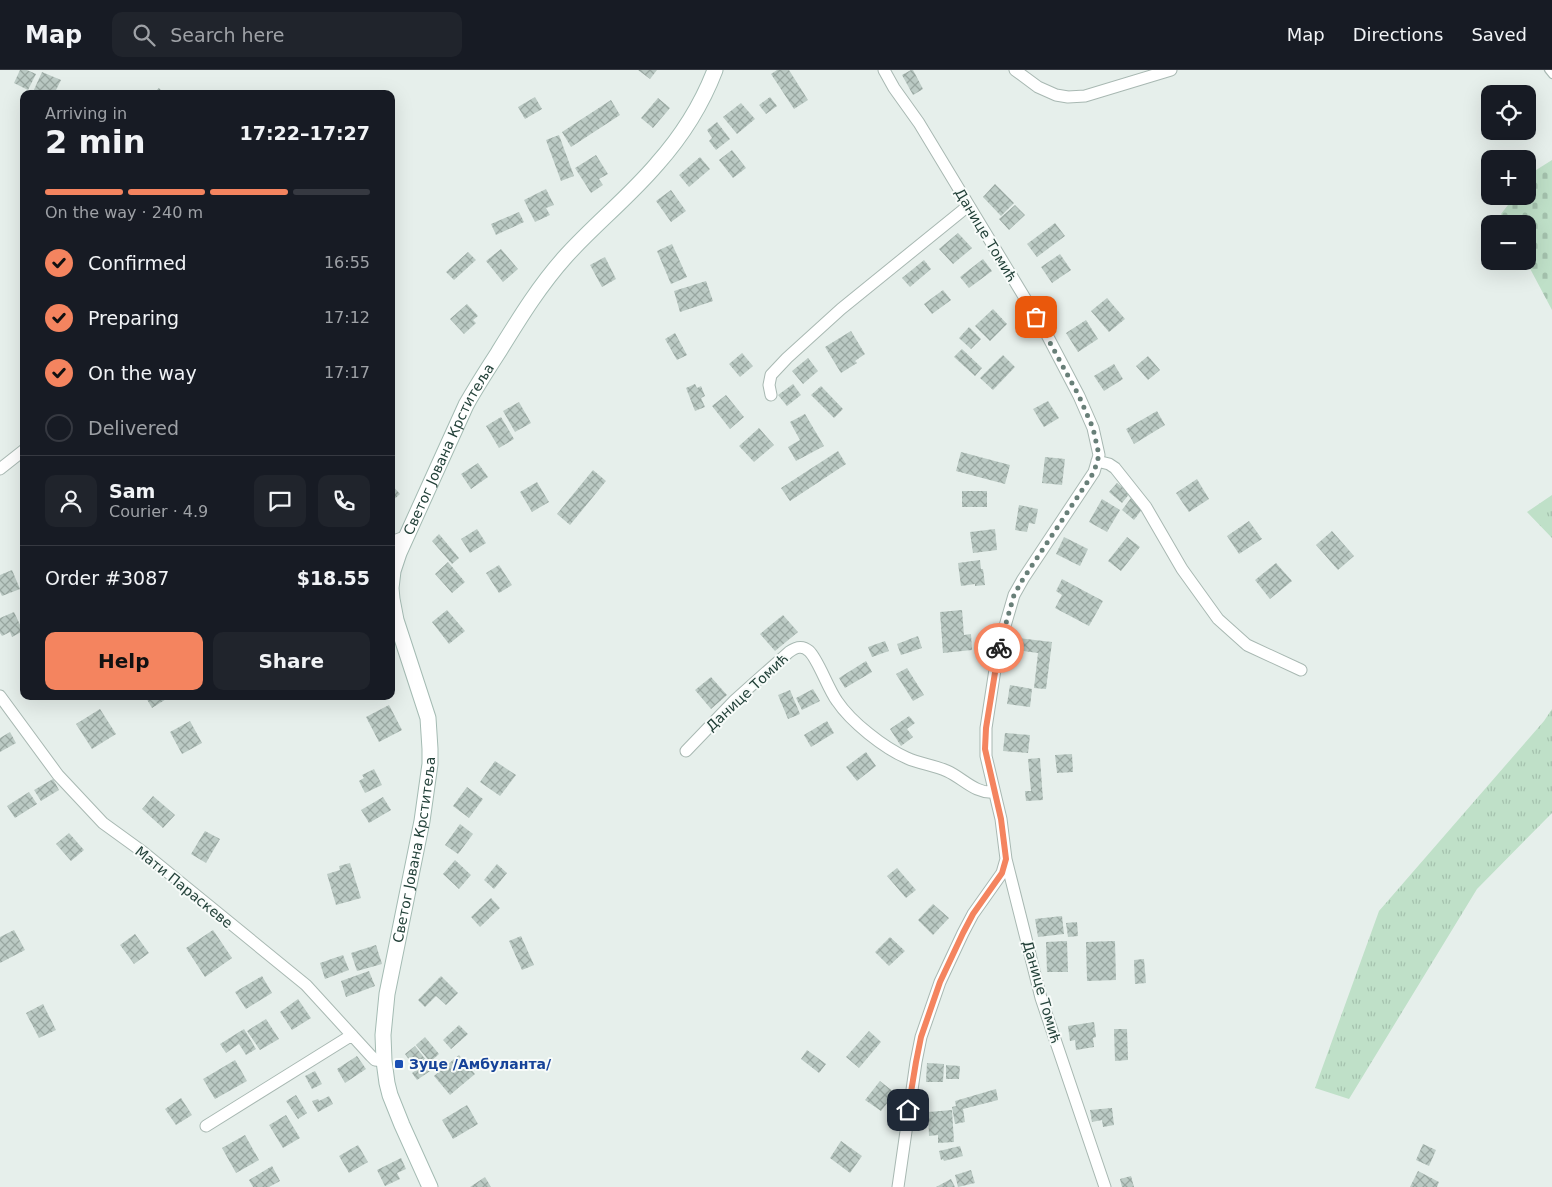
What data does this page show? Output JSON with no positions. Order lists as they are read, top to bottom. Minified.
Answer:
{"streets":{"street":["Данице Томић","Светог Јована Крститеља","Мати Параскеве"]},"crossings":[["Светог Јована Крститеља","Мати Параскеве"]],"places":{"transit":["Зуце /Амбуланта/"]},"page":{"header":"Map","search":"Search here","nav":["Map","Directions","Saved"],"map_buttons":["+","−"],"heading":["2 min","Arriving in","17:22–17:27"],"panel":["Sam","Courier · 4.9","Order #3087","$18.55"],"bar":"On the way · 240 m","list":[["Confirmed","16:55"],["Preparing","17:12"],["On the way","17:17"],"Delivered"],"buttons":["Help","Share"]}}
